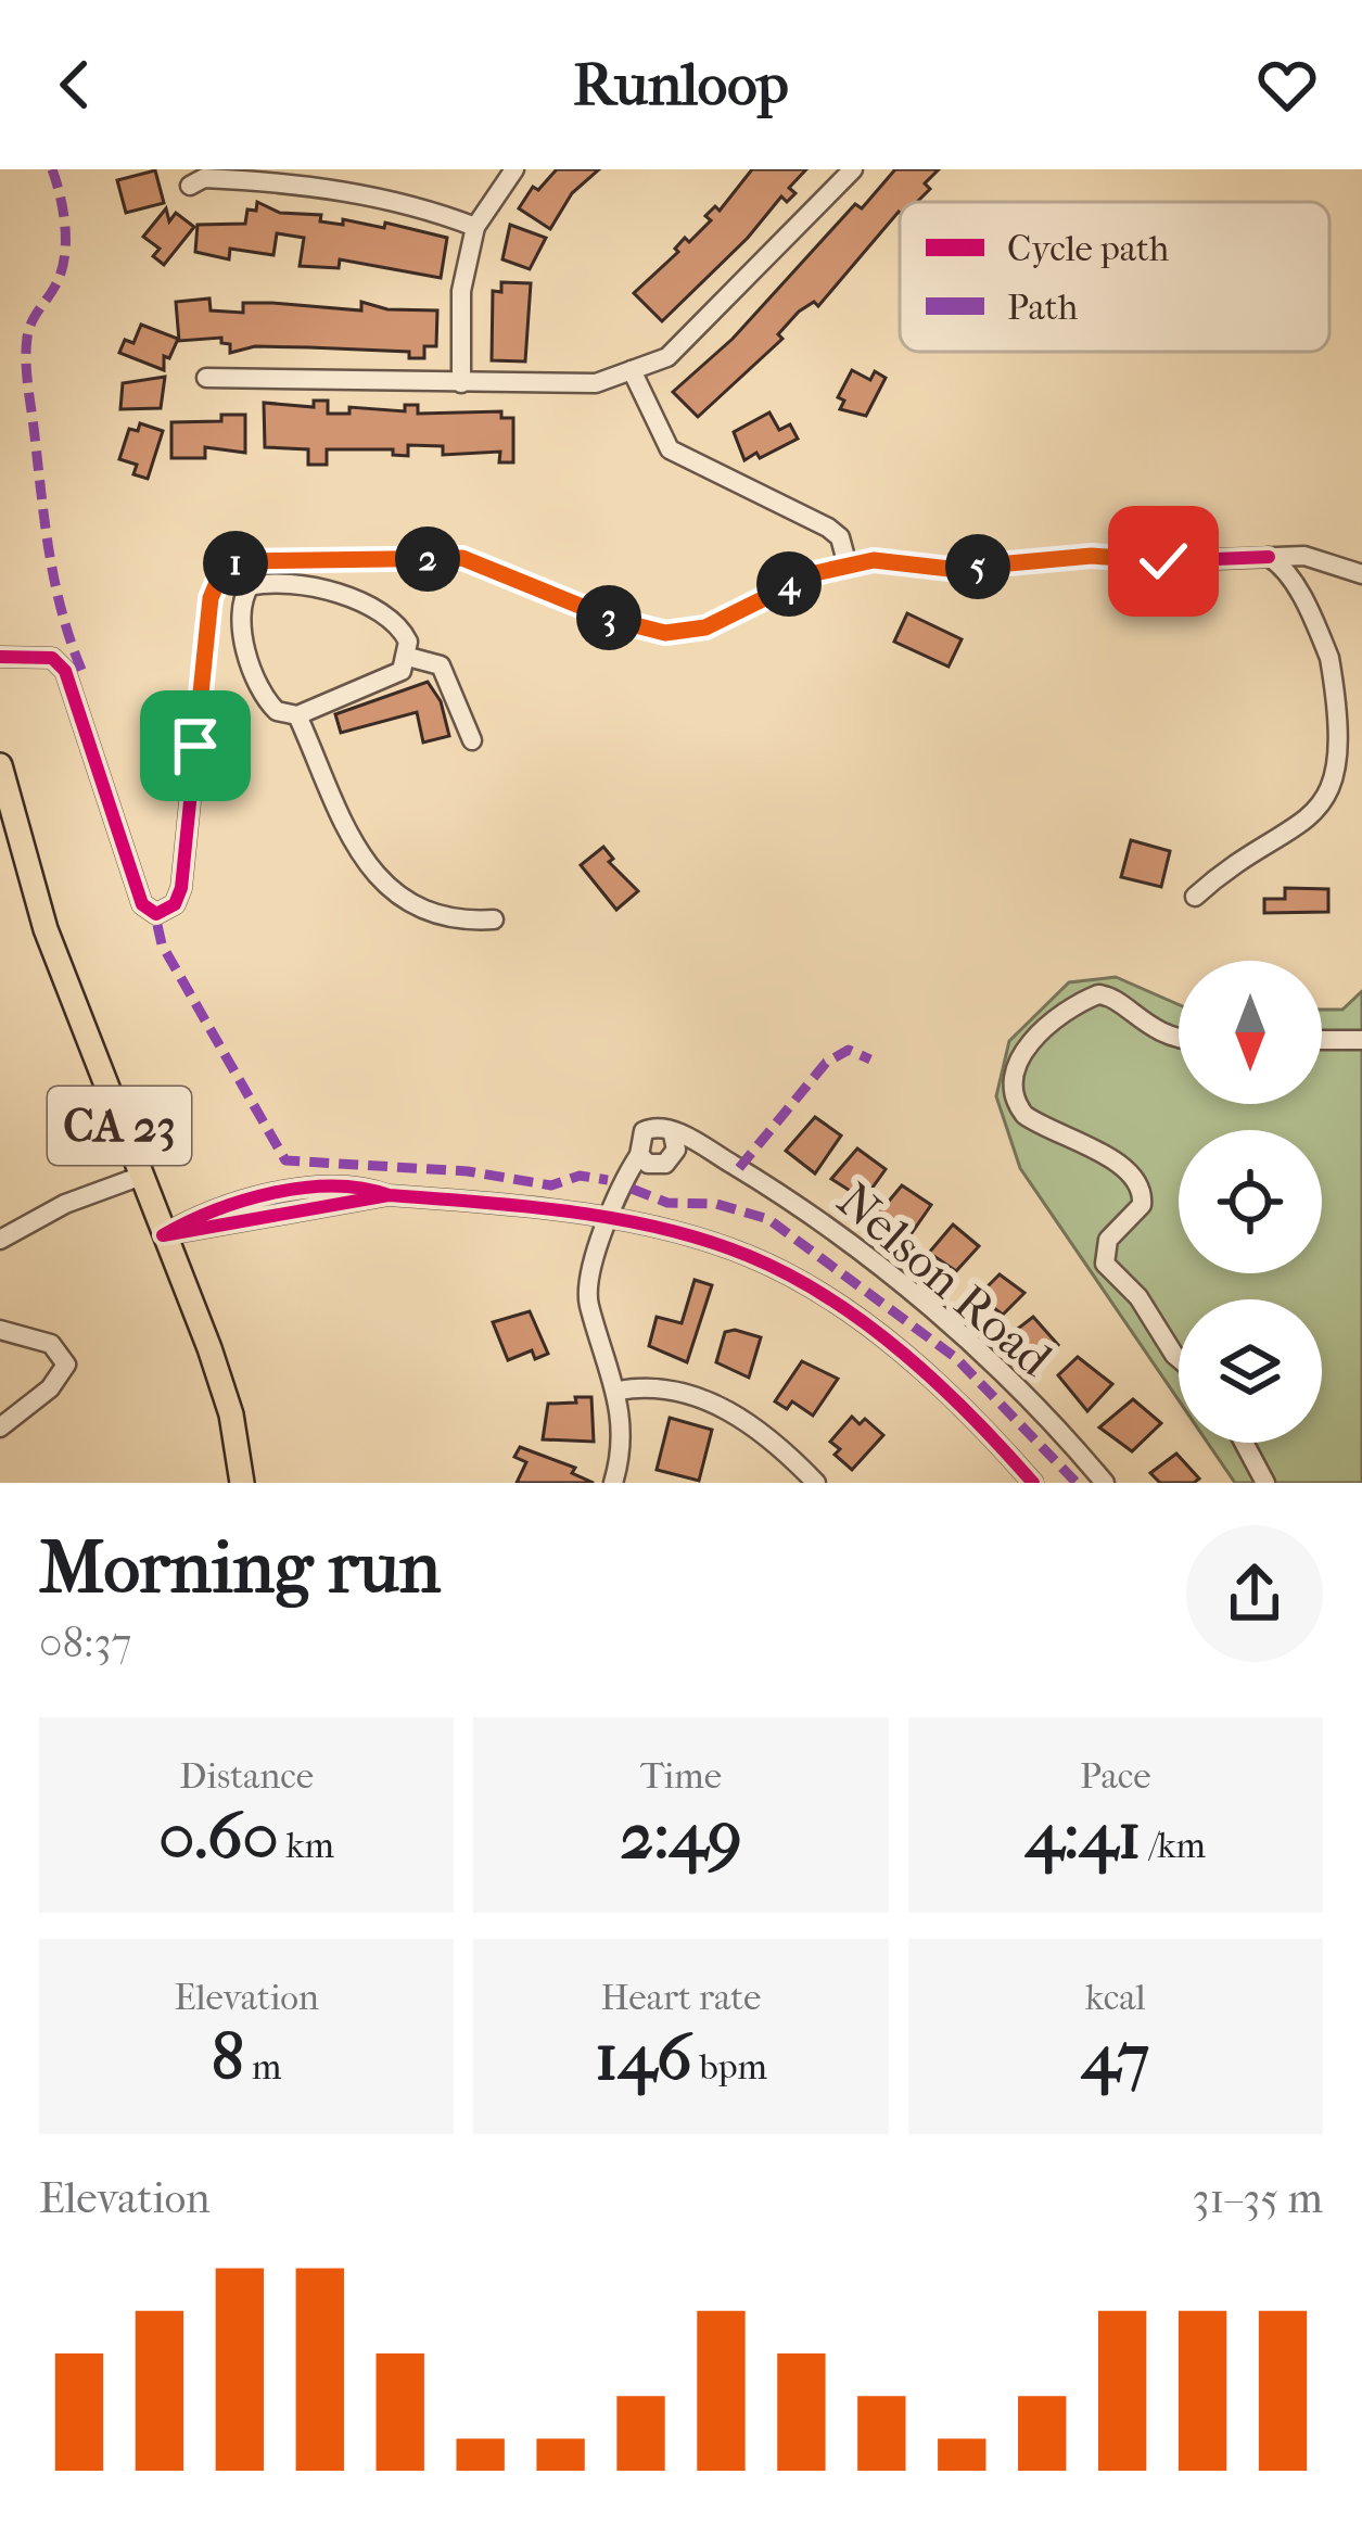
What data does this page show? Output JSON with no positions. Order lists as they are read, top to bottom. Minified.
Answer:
{"streets":{"main road":["CA 23"],"street":["Nelson Road"]},"legend":["Cycle path","Path"],"north":"bottom","page":{"header":"Runloop","pins":["2","1","5","4","3"],"heading":["Morning run","08:37"],"stats":[["Distance","0.60 km"],["Time","2:49"],["Pace","4:41 /km"],["Elevation","8 m"],["Heart rate","146 bpm"],["kcal","47"]],"chart":["Elevation","31–35 m"]}}
